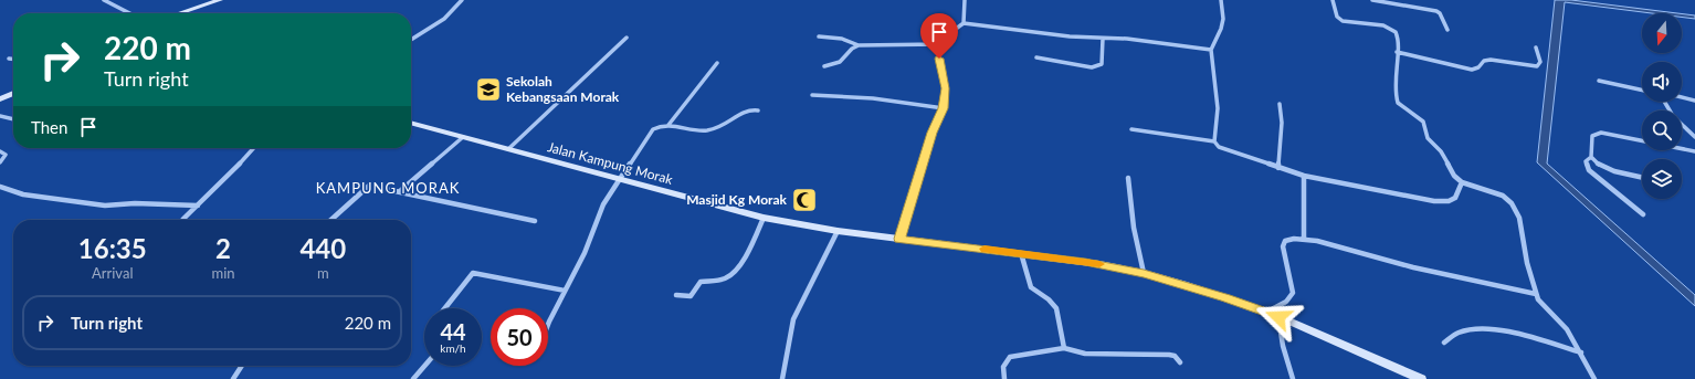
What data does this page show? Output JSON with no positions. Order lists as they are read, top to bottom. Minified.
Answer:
{"streets":{"main road":["Jalan Kampung Morak"]},"districts":["KAMPUNG MORAK"],"places":{"school or university":["Sekolah Kebangsaan Morak"],"mosque":["Masjid Kg Morak"]},"north":"bottom","page":{"turn":["220 m","Turn right"],"then":"Then","eta":["16:35","Arrival","2","min","440","m"],"list":[{"name":"Turn right","value":"220 m"}],"speed":"44 km/h","limit":"50"}}
